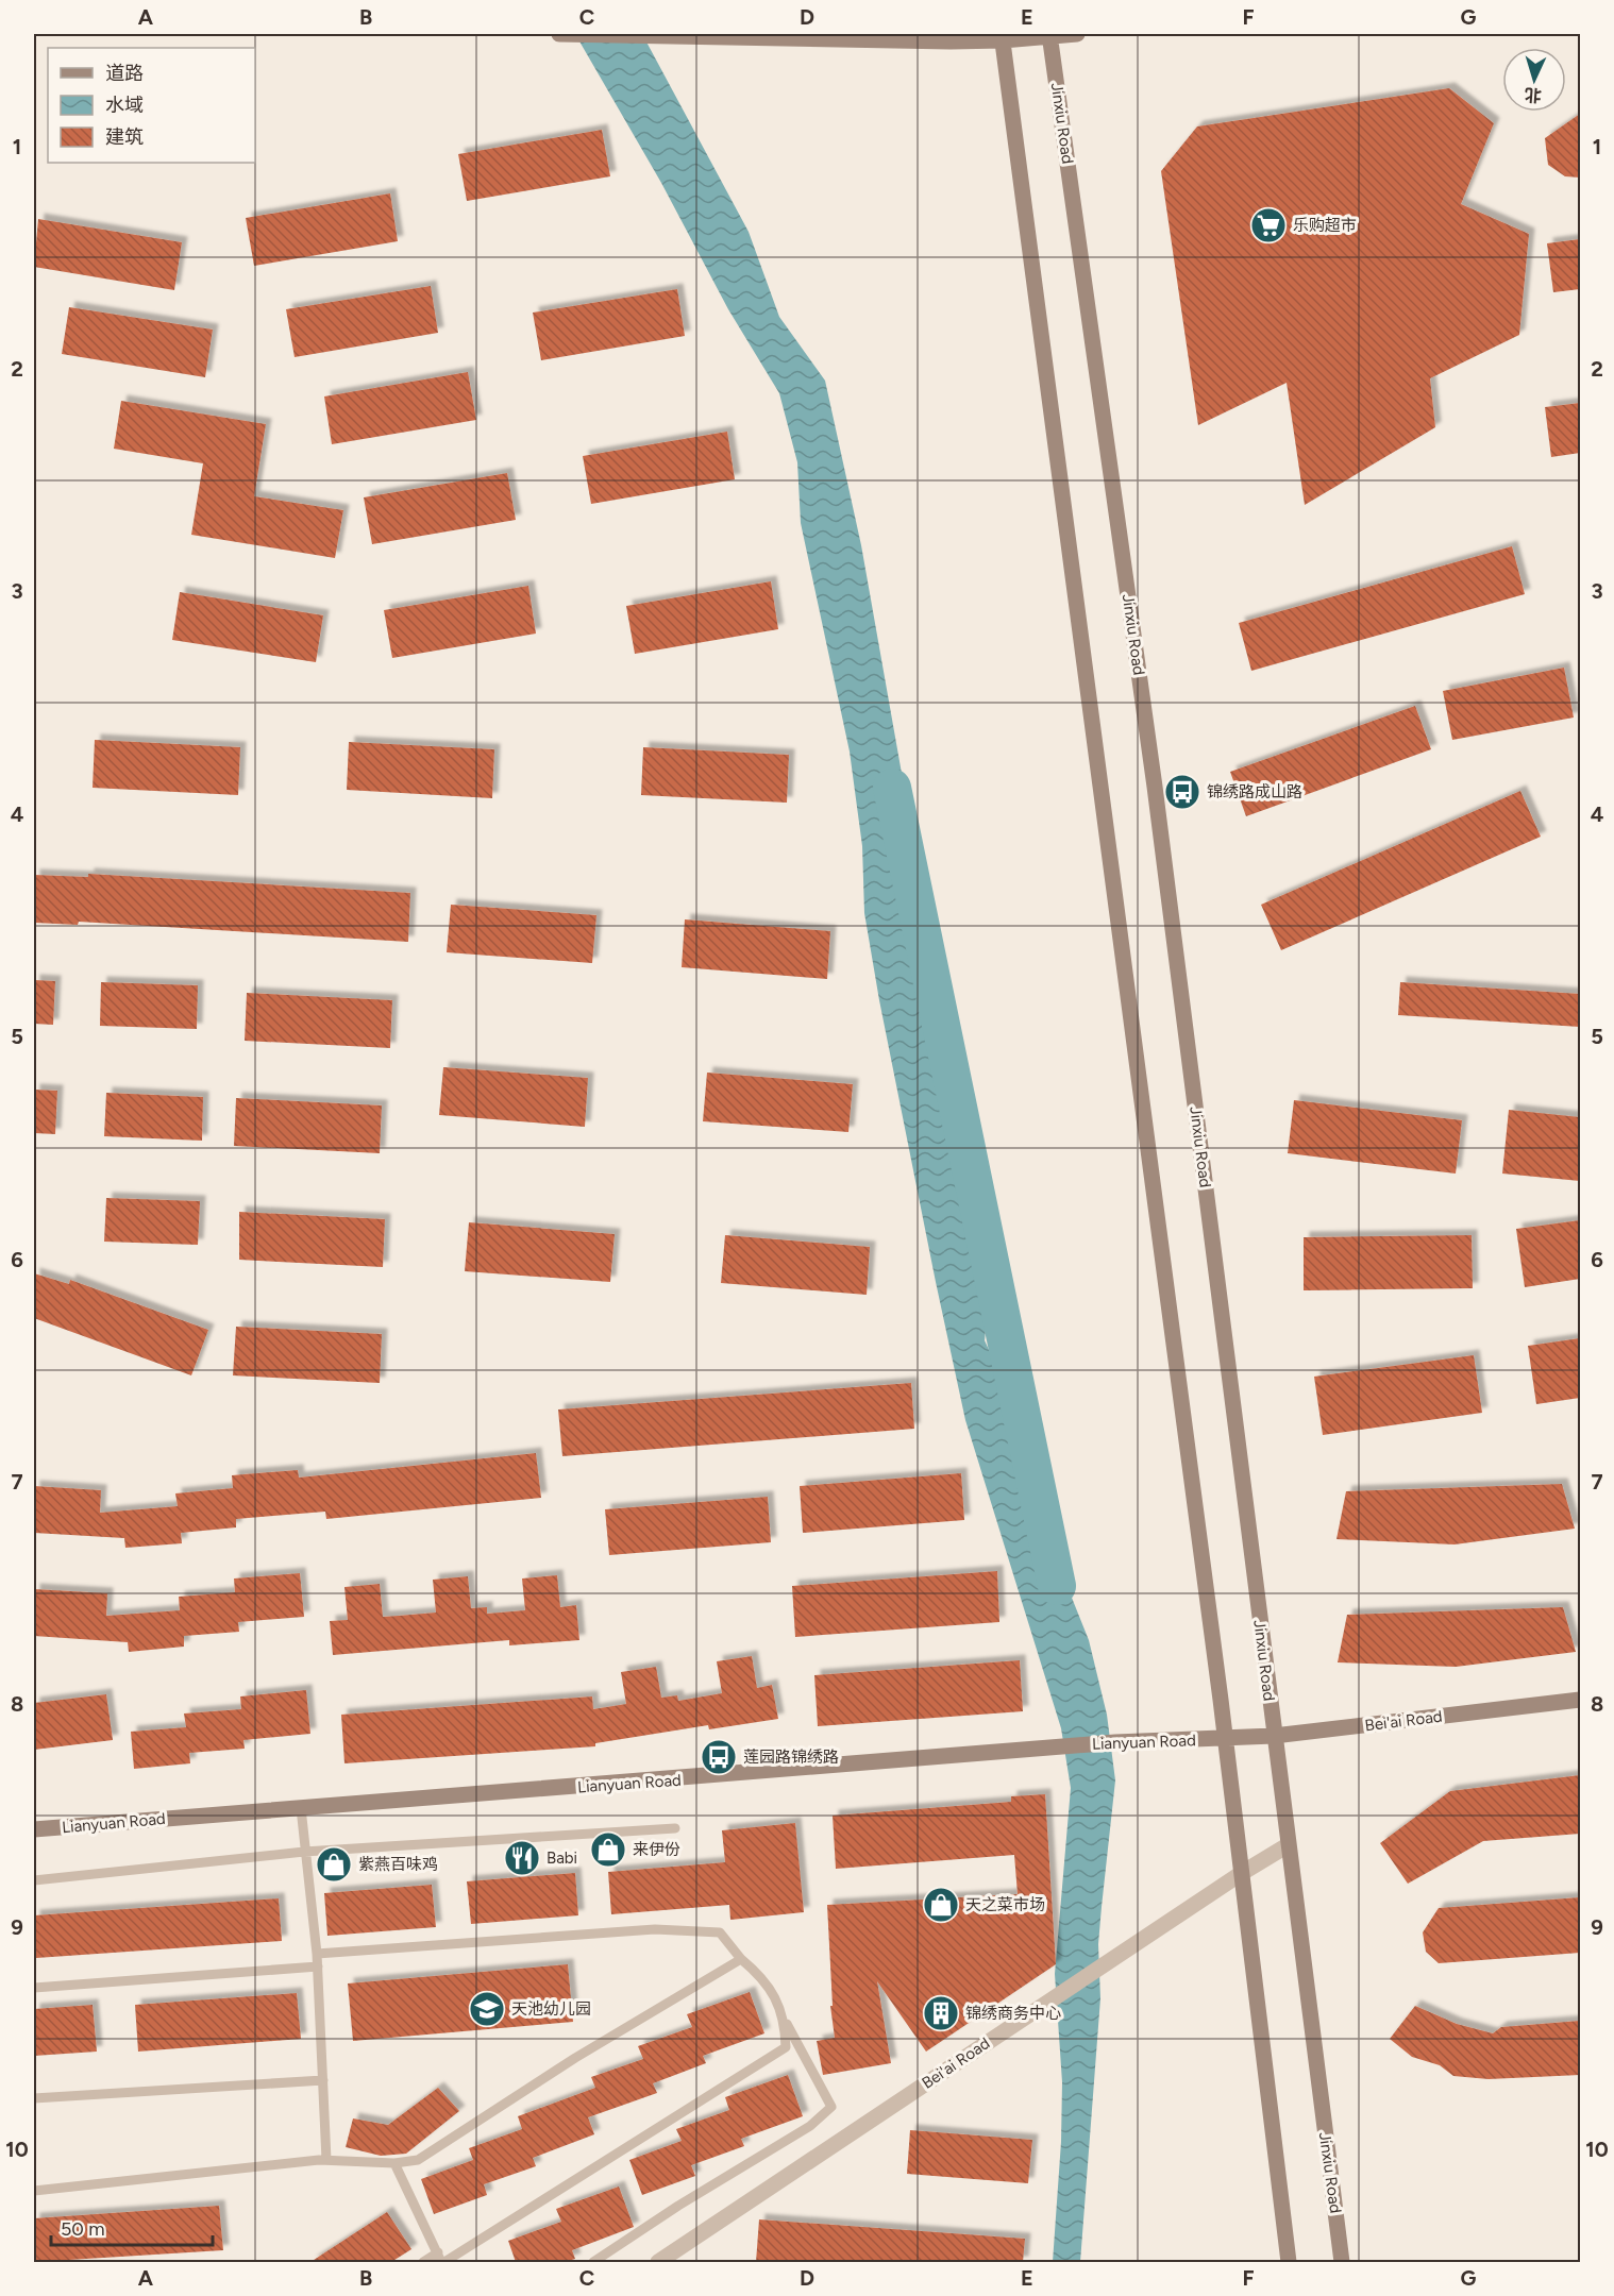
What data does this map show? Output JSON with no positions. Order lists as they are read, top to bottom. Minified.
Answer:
{"streets":{"main road":["Jinxiu Road","Bei'ai Road","Lianyuan Road"]},"crossings":[["Jinxiu Road","Bei'ai Road"],["Bei'ai Road","Lianyuan Road"]],"places":{"supermarket":["乐购超市"],"bus stop":["锦绣路成山路","莲园路锦绣路"],"shop":["来伊份","紫燕百味鸡","天之菜市场"],"restaurant":["Babi"],"school or university":["天池幼儿园"],"building":["锦绣商务中心"]},"legend":["道路","水域","建筑"],"scale_bar":"50 m","north":"bottom","grid":{"columns":["A","B","C","D","E","F","G"],"rows":["1","2","3","4","5","6","7","8","9","10"]}}
